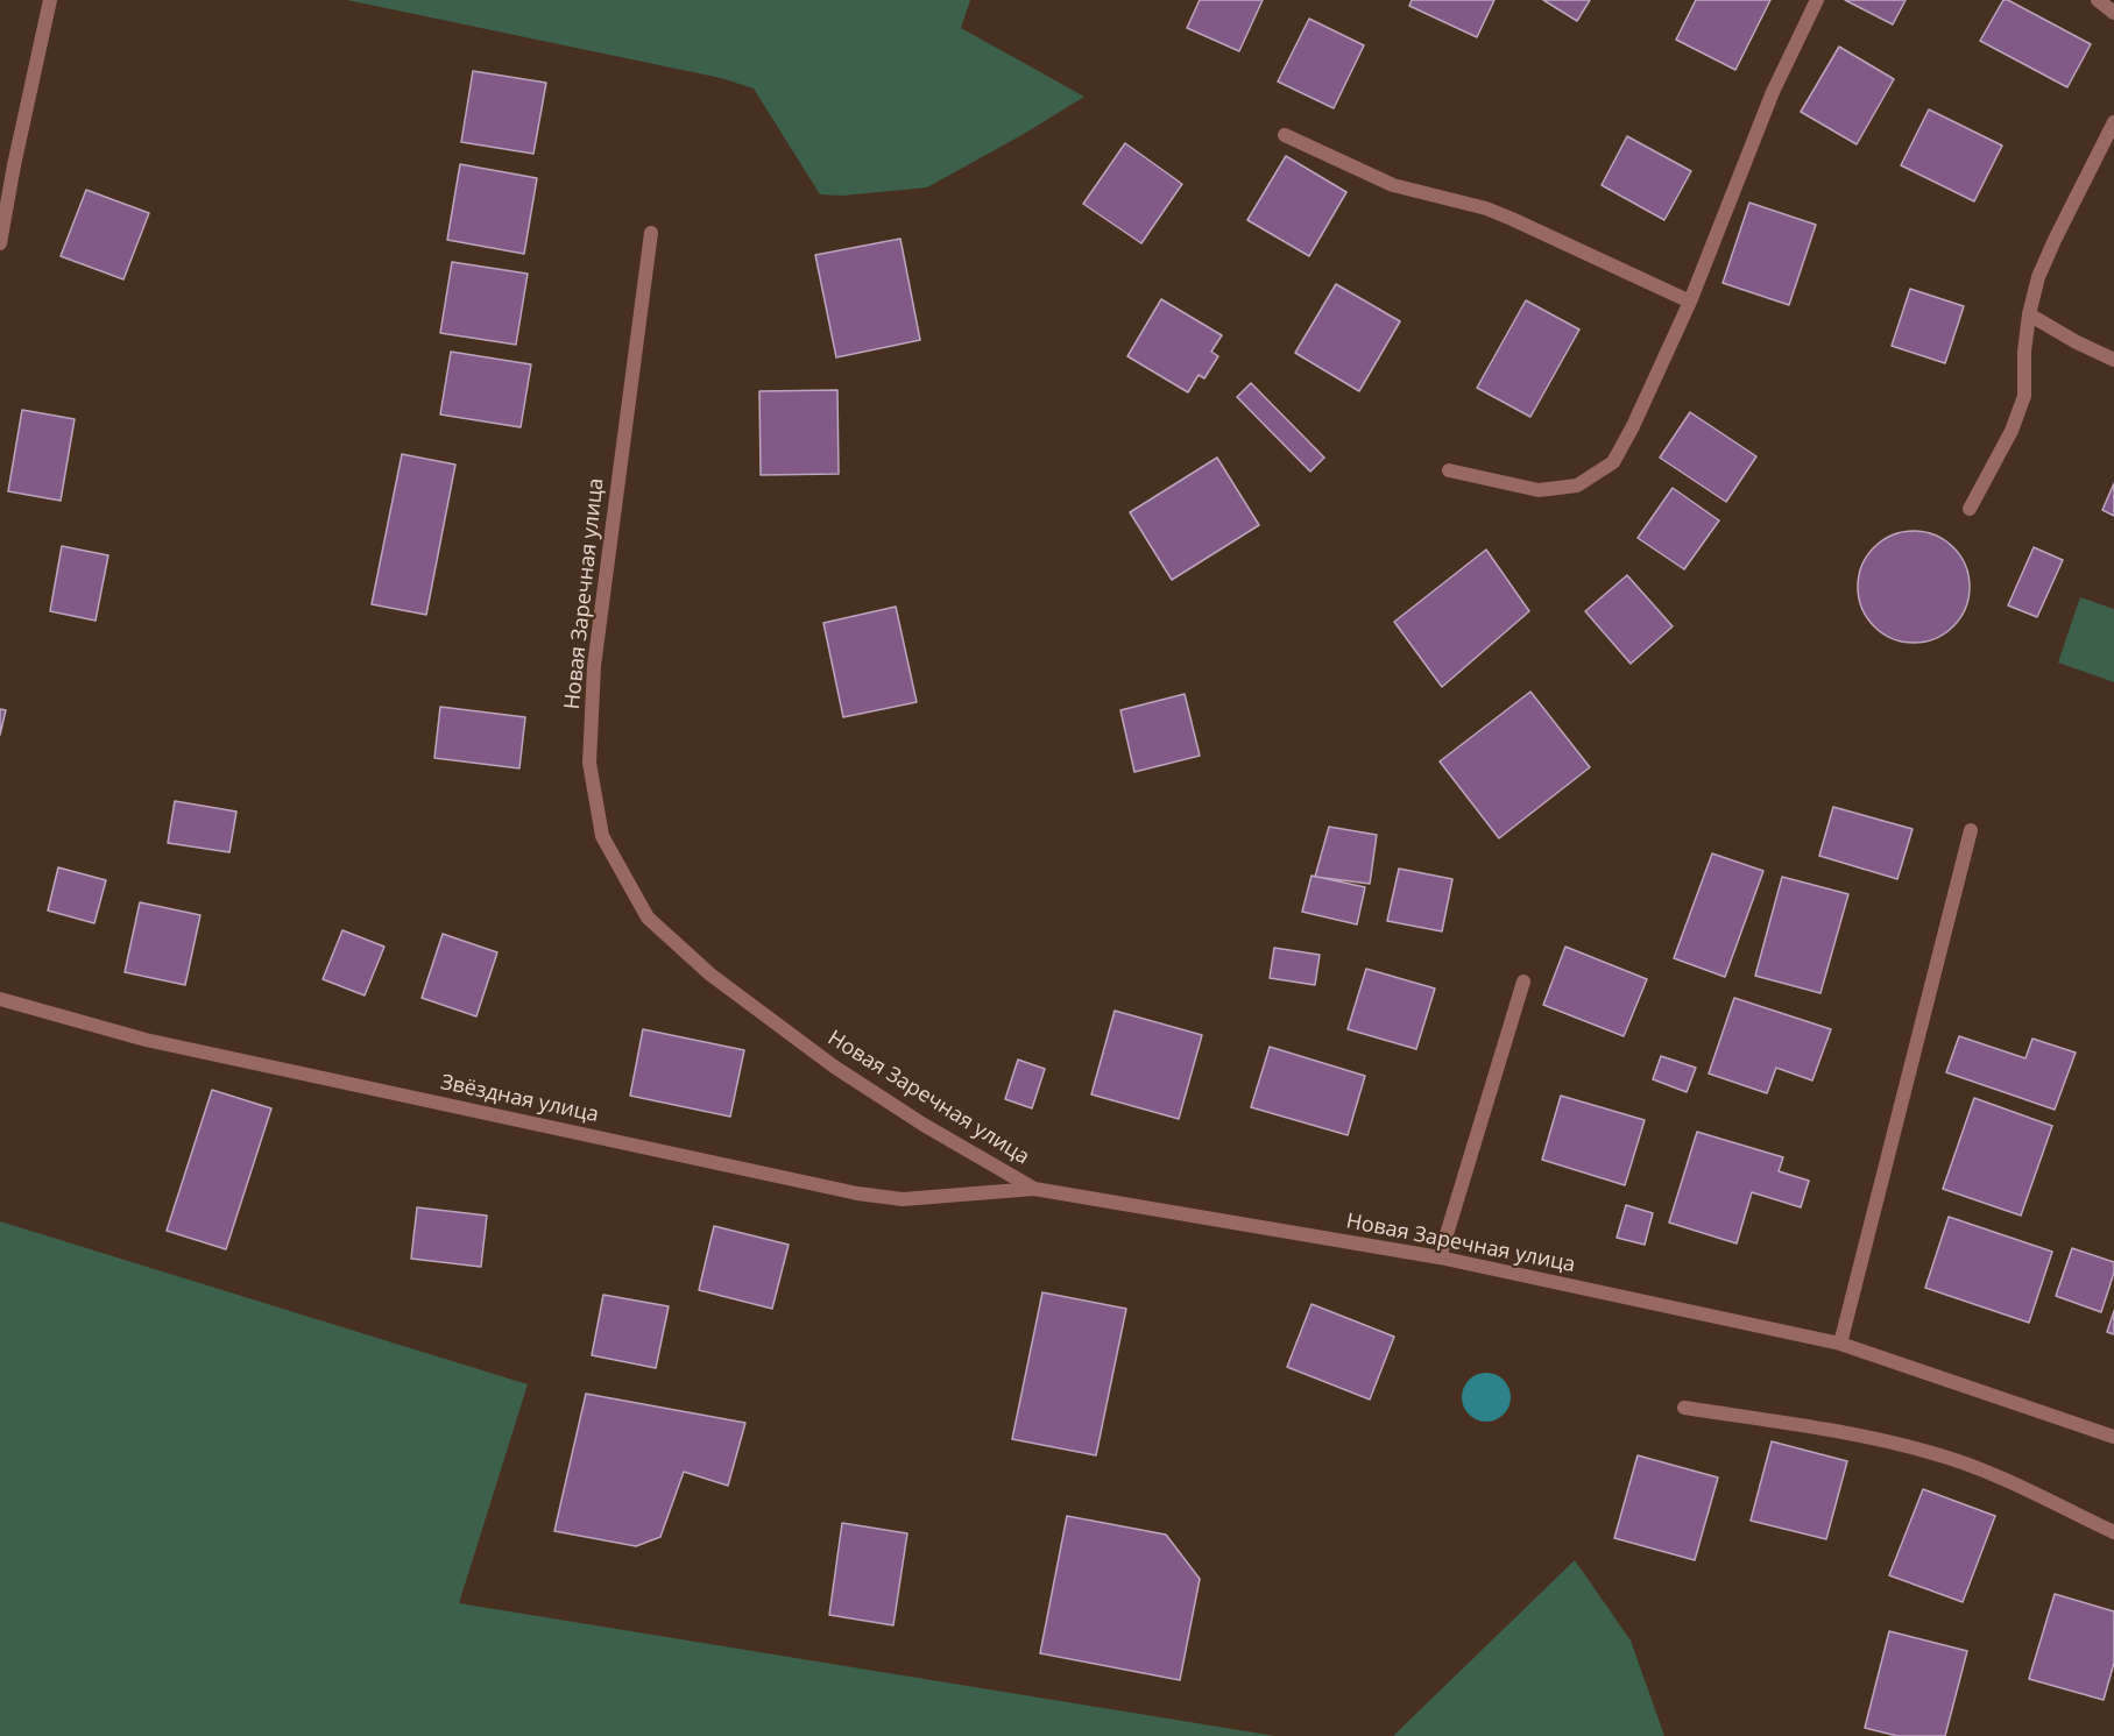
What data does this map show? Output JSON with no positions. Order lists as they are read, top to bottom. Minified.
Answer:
{"streets":{"street":["Новая Заречная улица","Звёздная улица"]},"crossings":[["Новая Заречная улица","Звёздная улица"]]}
